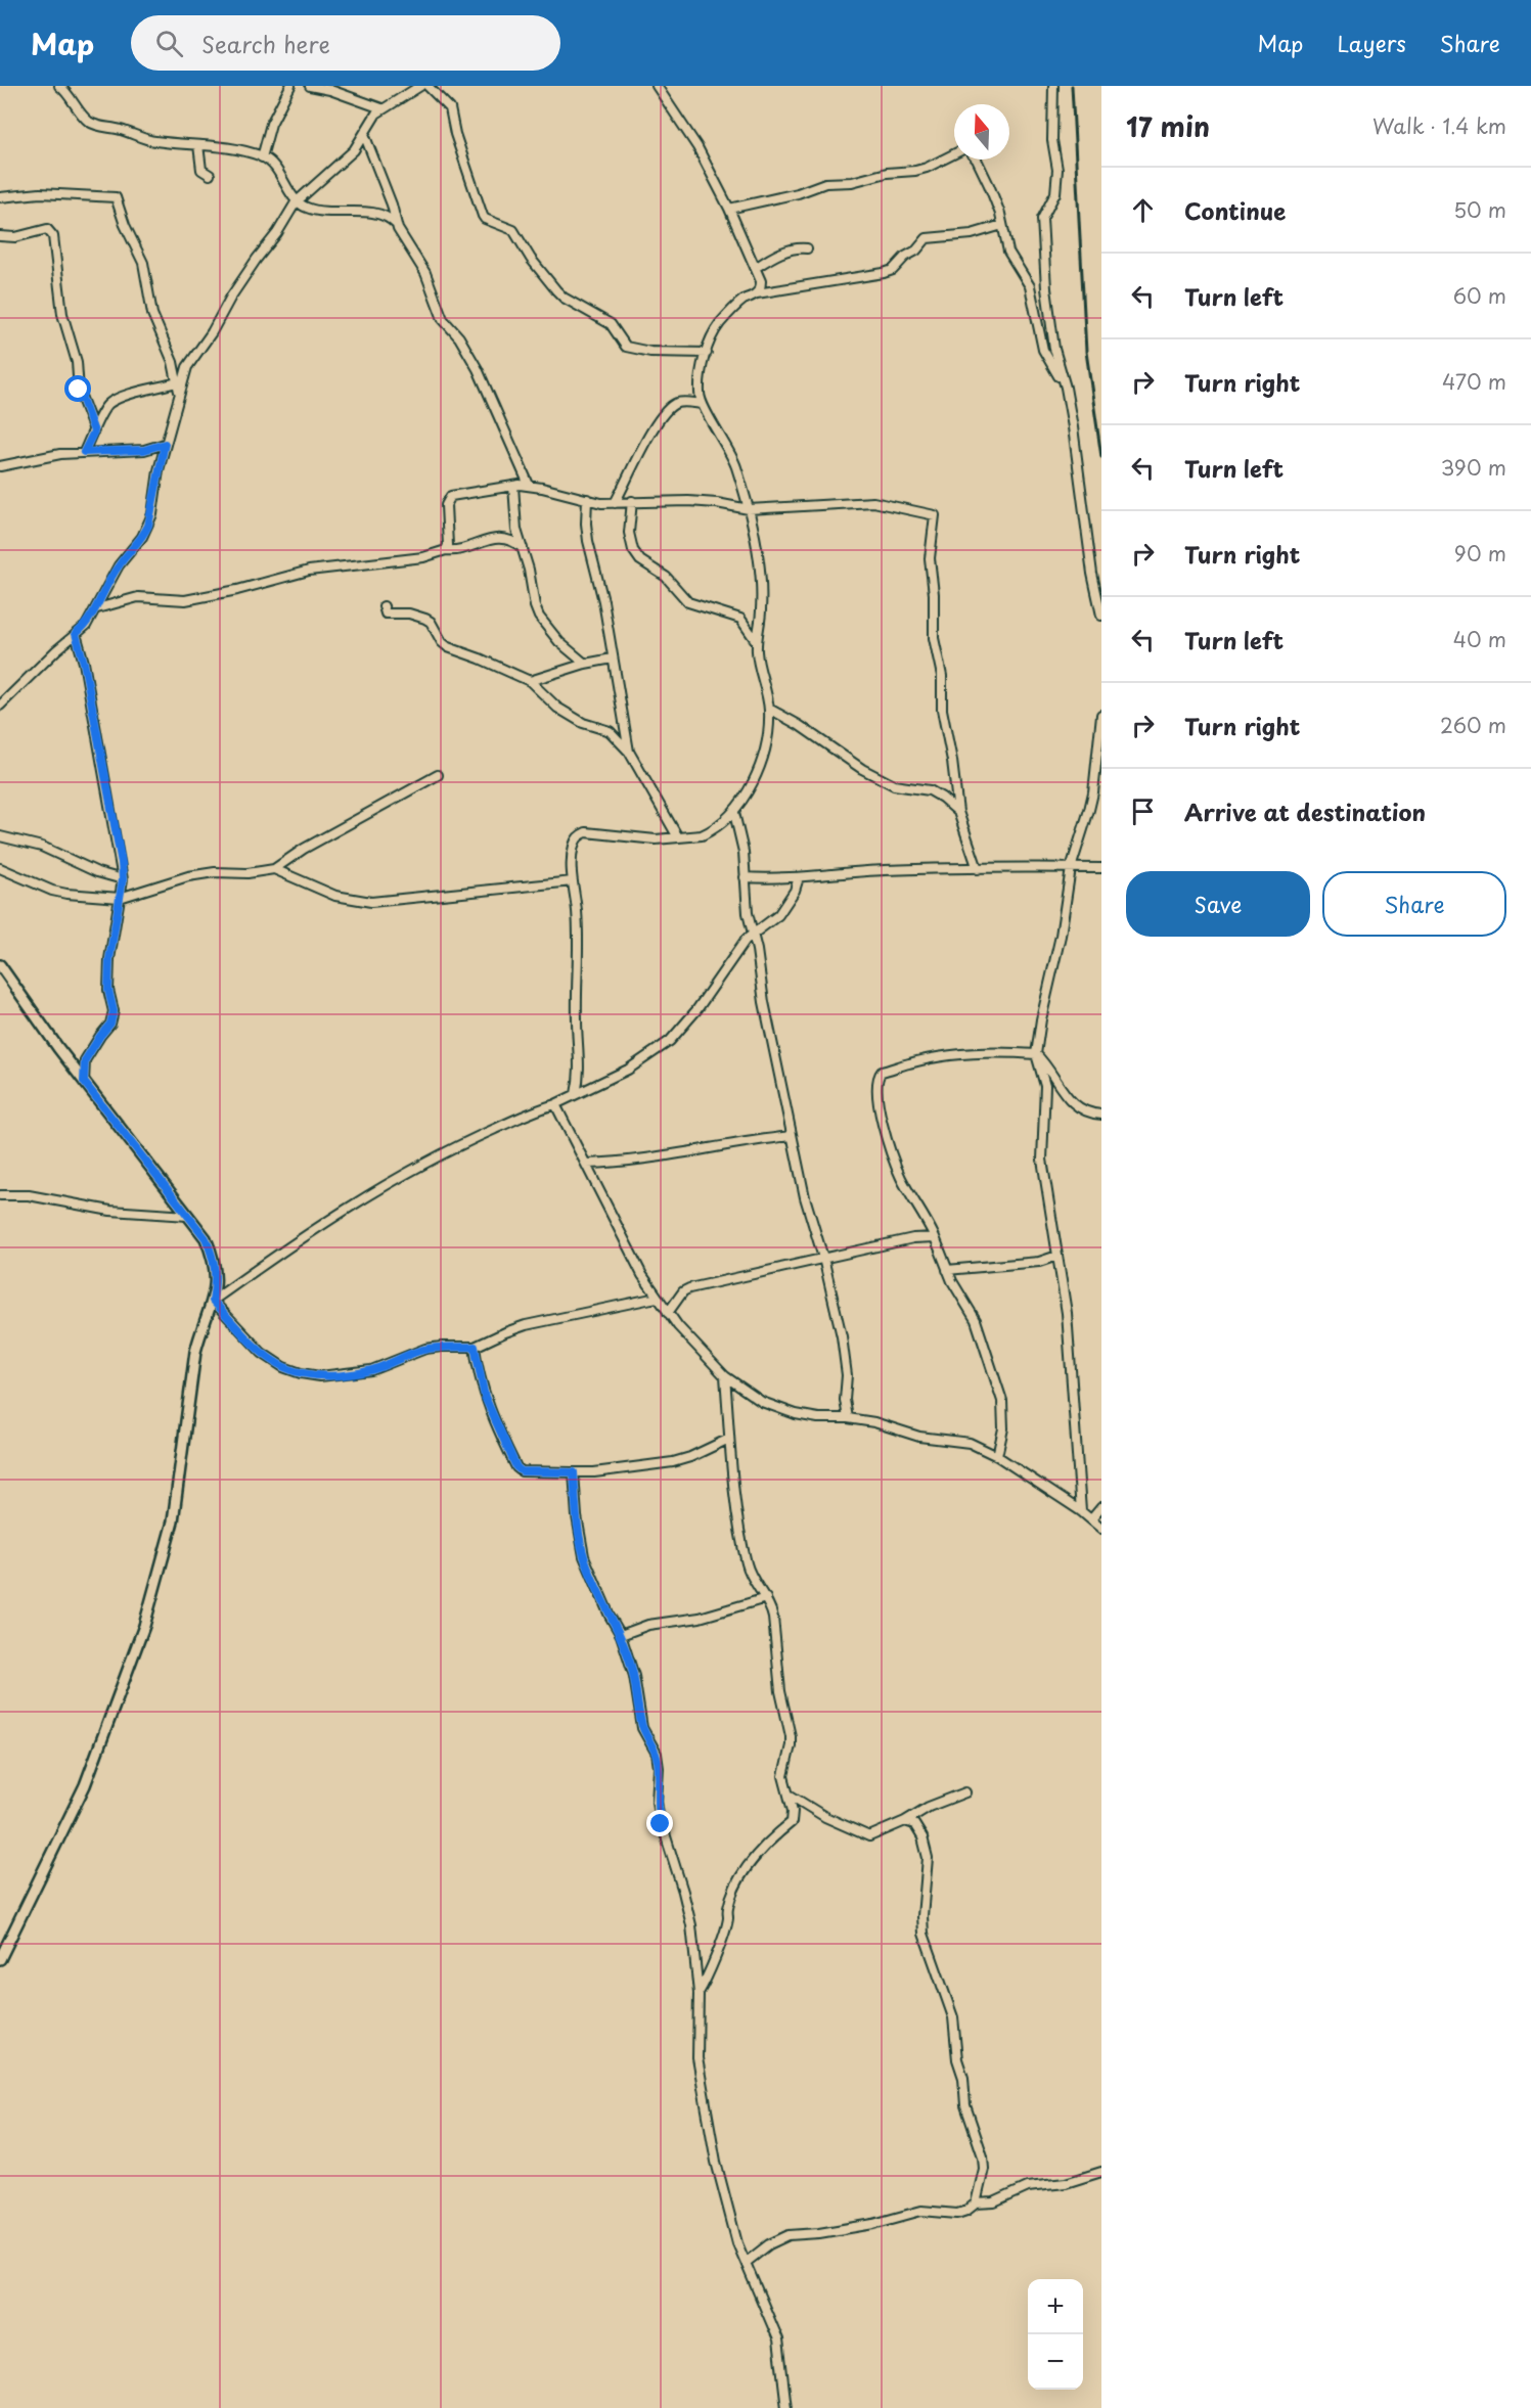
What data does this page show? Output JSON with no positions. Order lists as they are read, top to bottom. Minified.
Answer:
{"north":"top","page":{"header":"Map","search":"Search here","nav":["Map","Layers","Share"],"heading":["17 min","Walk · 1.4 km"],"list":[["Continue","50 m"],["Turn left","60 m"],["Turn right","470 m"],["Turn left","390 m"],["Turn right","90 m"],["Turn left","40 m"],["Turn right","260 m"],"Arrive at destination"],"buttons":["Save","Share"],"map_buttons":["+","−"]}}
